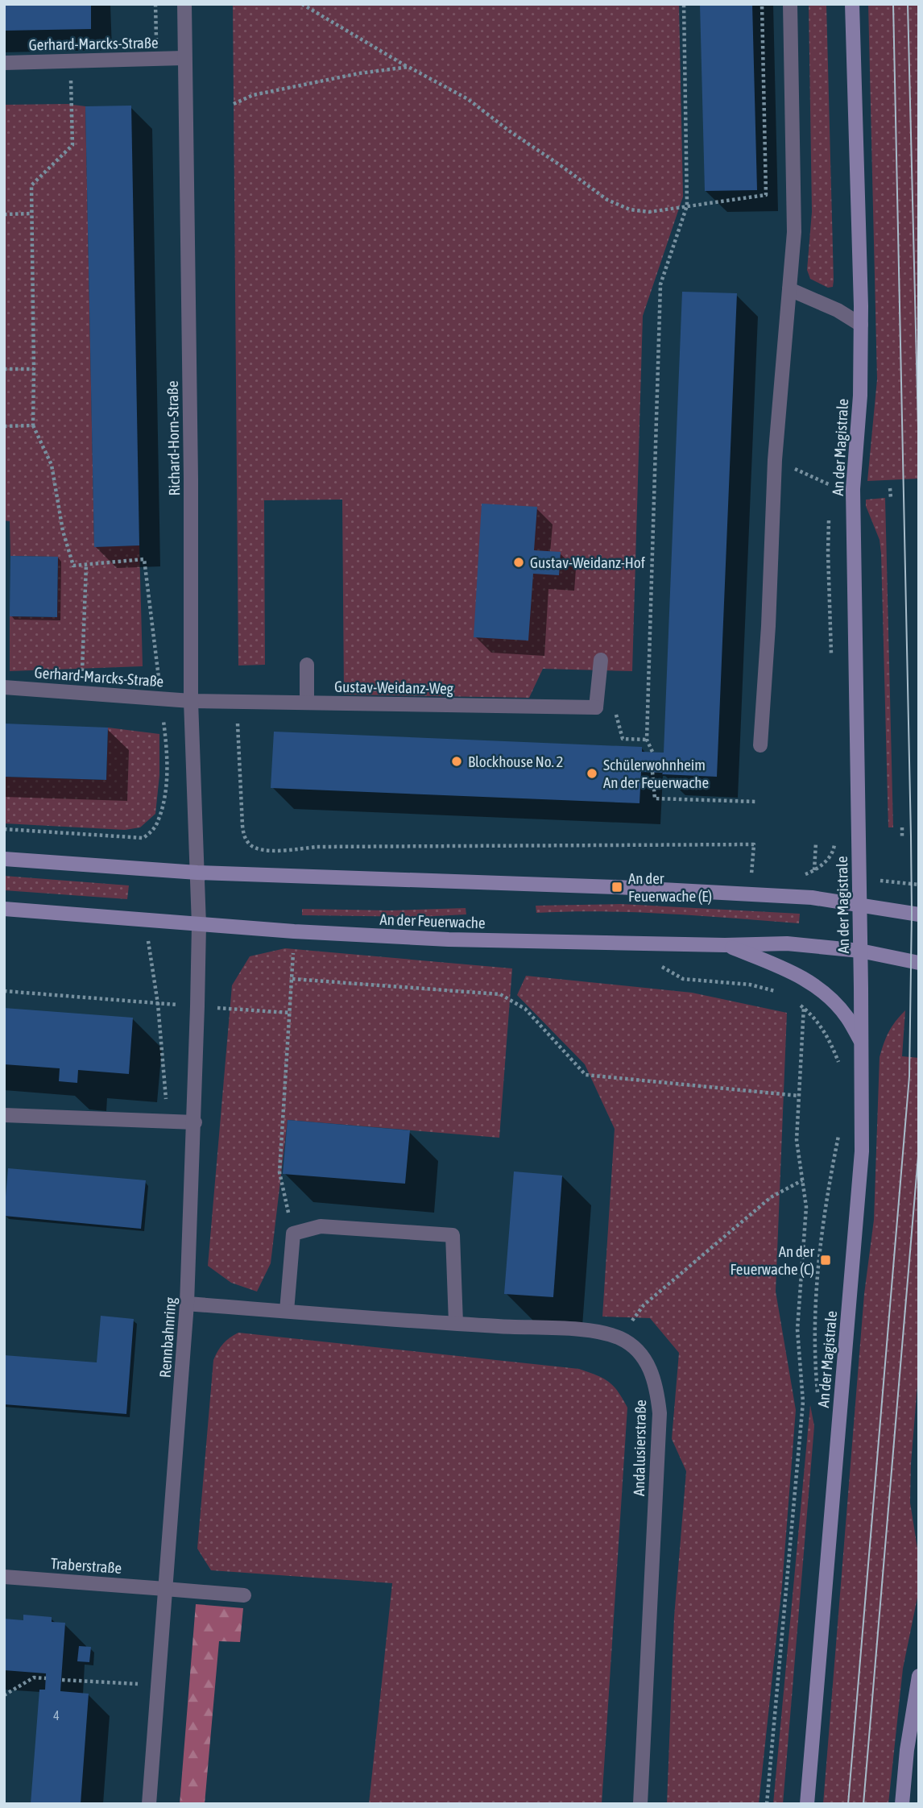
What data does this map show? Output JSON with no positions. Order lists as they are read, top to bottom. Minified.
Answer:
{"streets":{"street":["Gerhard-Marcks-Straße","Richard-Horn-Straße","An der Magistrale","Gustav-Weidanz-Weg","An der Feuerwache","Rennbahnring","Andalusierstraße","Traberstraße"]},"crossings":[["Gerhard-Marcks-Straße","Richard-Horn-Straße"],["Gerhard-Marcks-Straße","Gustav-Weidanz-Weg"],["Richard-Horn-Straße","Gustav-Weidanz-Weg"],["Richard-Horn-Straße","Rennbahnring"],["An der Magistrale","An der Feuerwache"],["An der Feuerwache","Rennbahnring"],["Rennbahnring","Andalusierstraße"],["Rennbahnring","Traberstraße"]],"places":{"other":["Gustav-Weidanz-Hof","Blockhouse No. 2","Schülerwohnheim An der Feuerwache"],"transit":["An der Feuerwache (E)","An der Feuerwache (C)"]},"house_numbers":["4"]}
